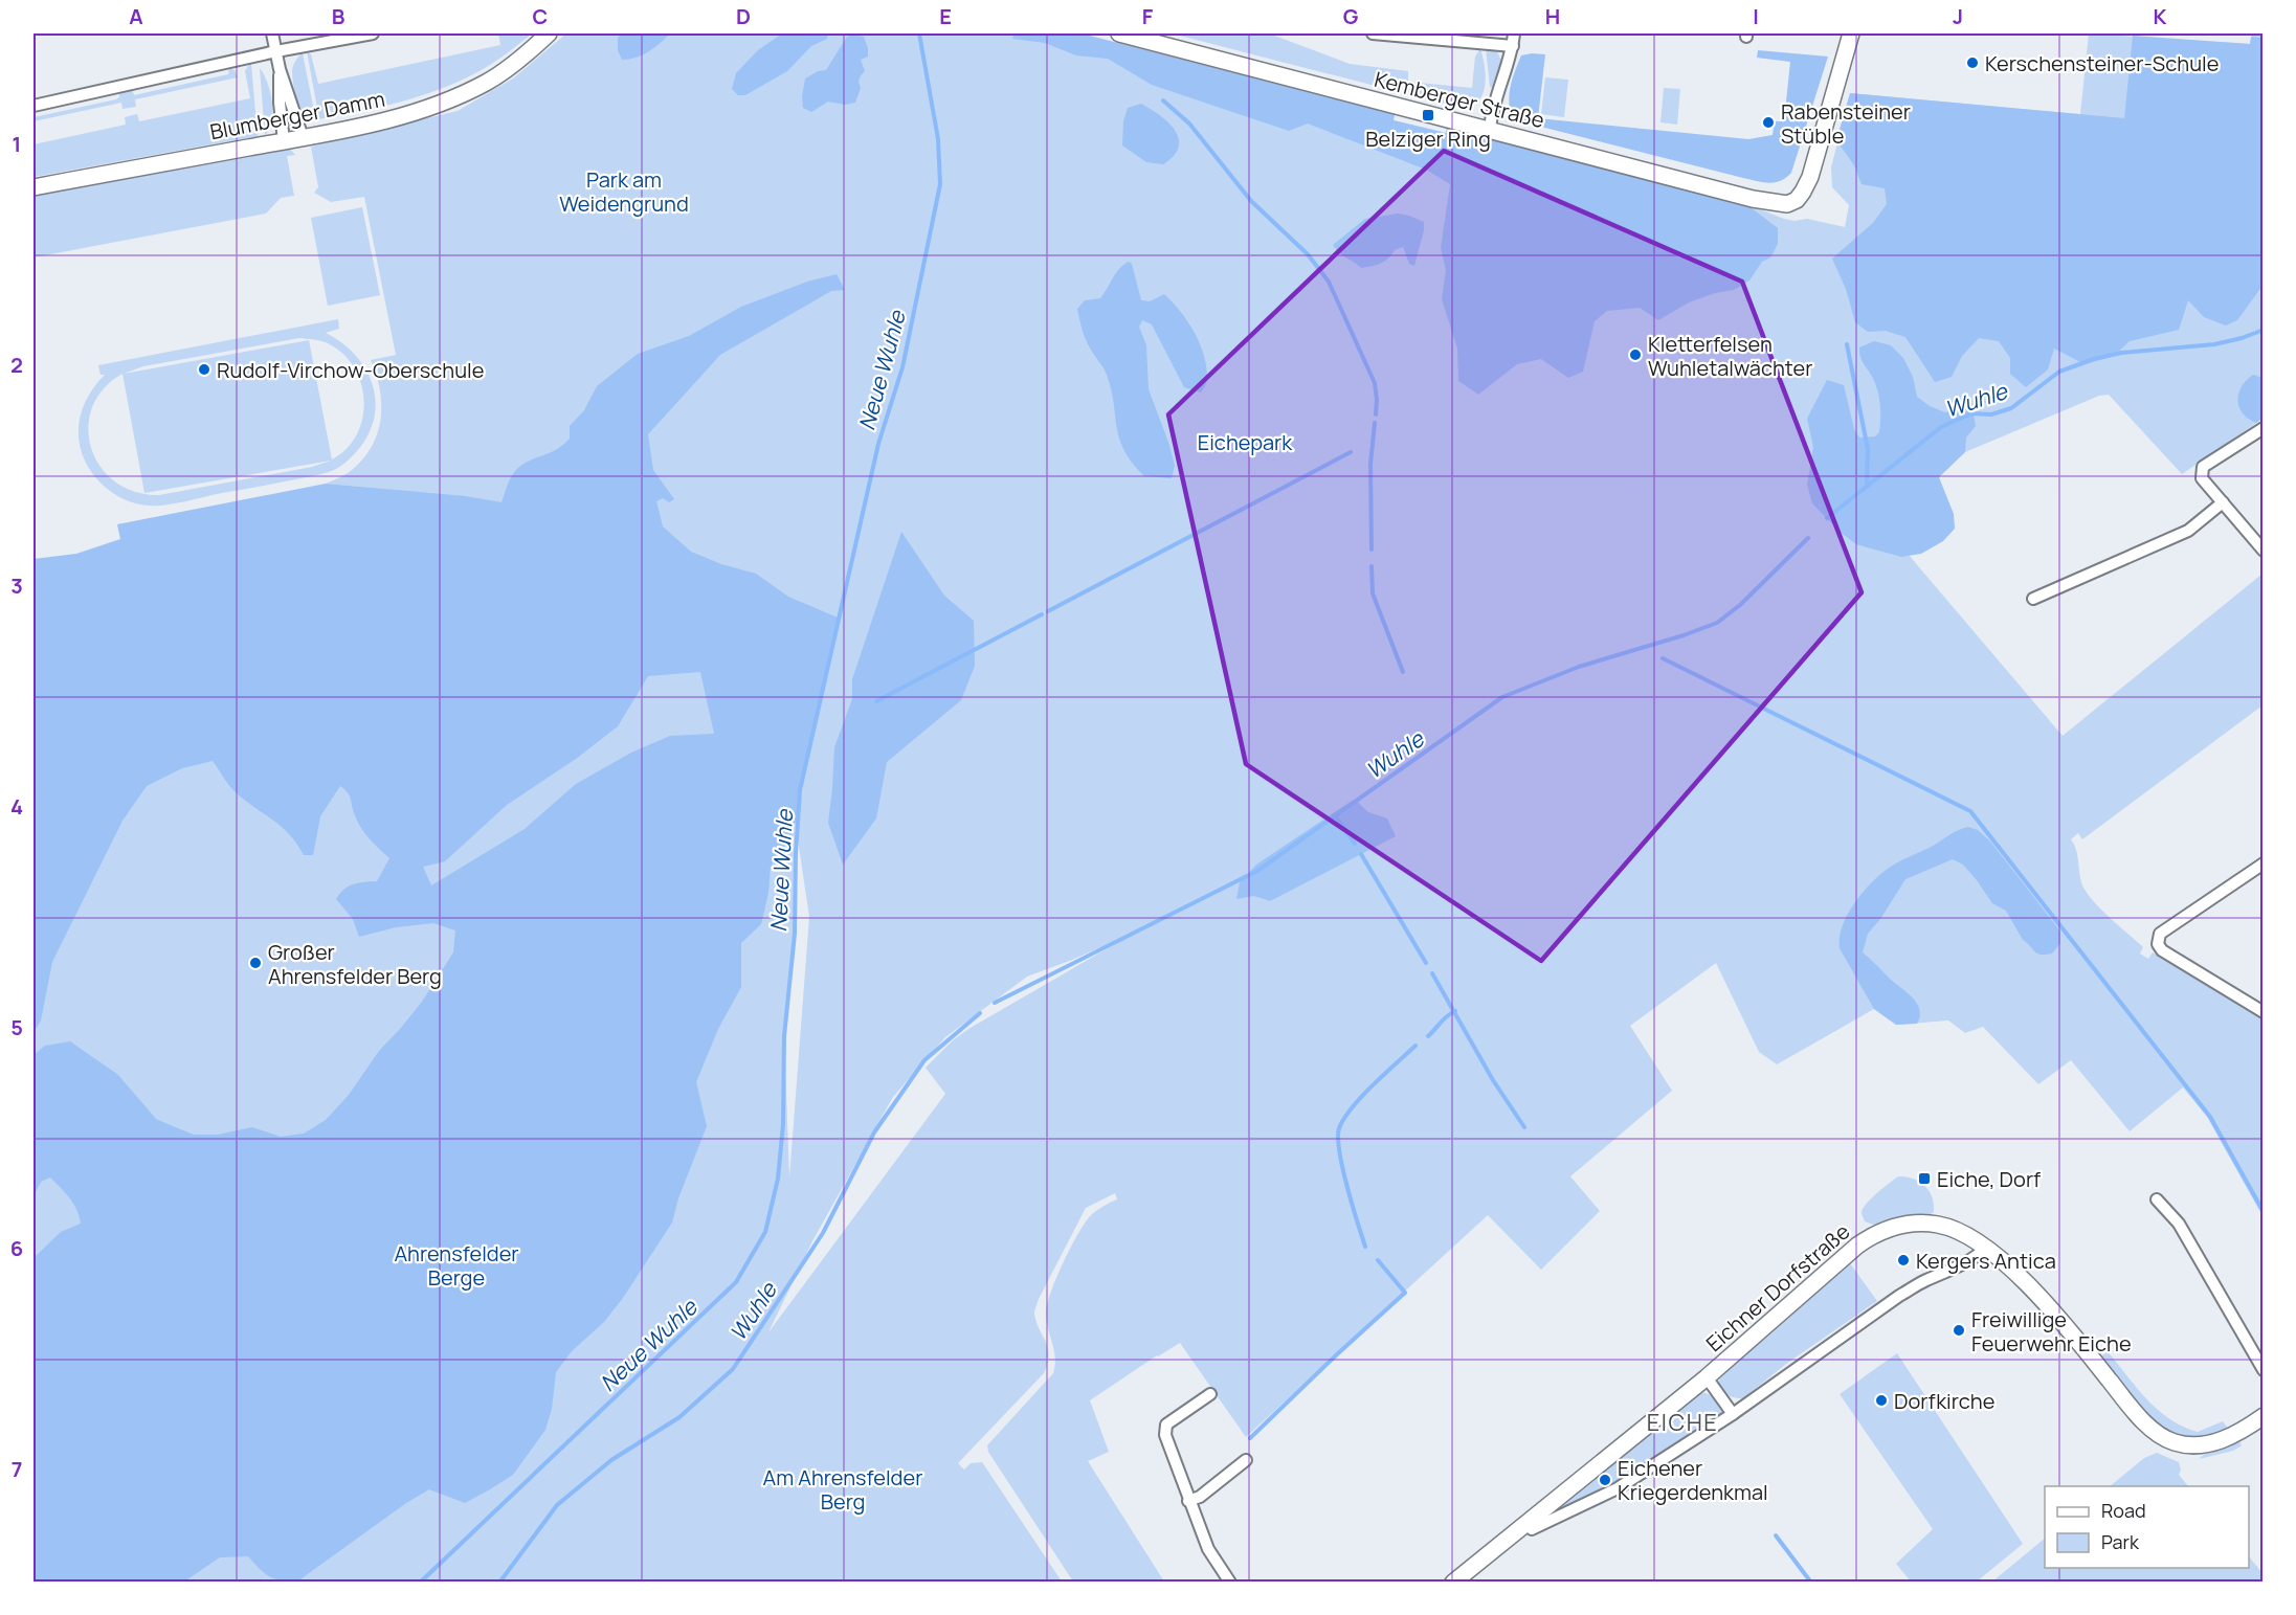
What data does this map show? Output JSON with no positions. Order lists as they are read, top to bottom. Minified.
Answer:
{"streets":{"main road":["Kemberger Straße","Blumberger Damm","Eichner Dorfstraße"]},"districts":["EICHE"],"water":["Neue Wuhle","Wuhle"],"parks":["Park am Weidengrund","Eichepark","Ahrensfelder Berge","Am Ahrensfelder Berg"],"places":{"other":["Kerschensteiner-Schule","Rabensteiner Stüble","Kletterfelsen Wuhletalwächter","Rudolf-Virchow-Oberschule","Großer Ahrensfelder Berg","Kergers Antica","Freiwillige Feuerwehr Eiche","Dorfkirche","Eichener Kriegerdenkmal"],"transit":["Belziger Ring","Eiche, Dorf"]},"legend":["Road","Park"],"grid":{"columns":["A","B","C","D","E","F","G","H","I","J","K"],"rows":["1","2","3","4","5","6","7"]}}
